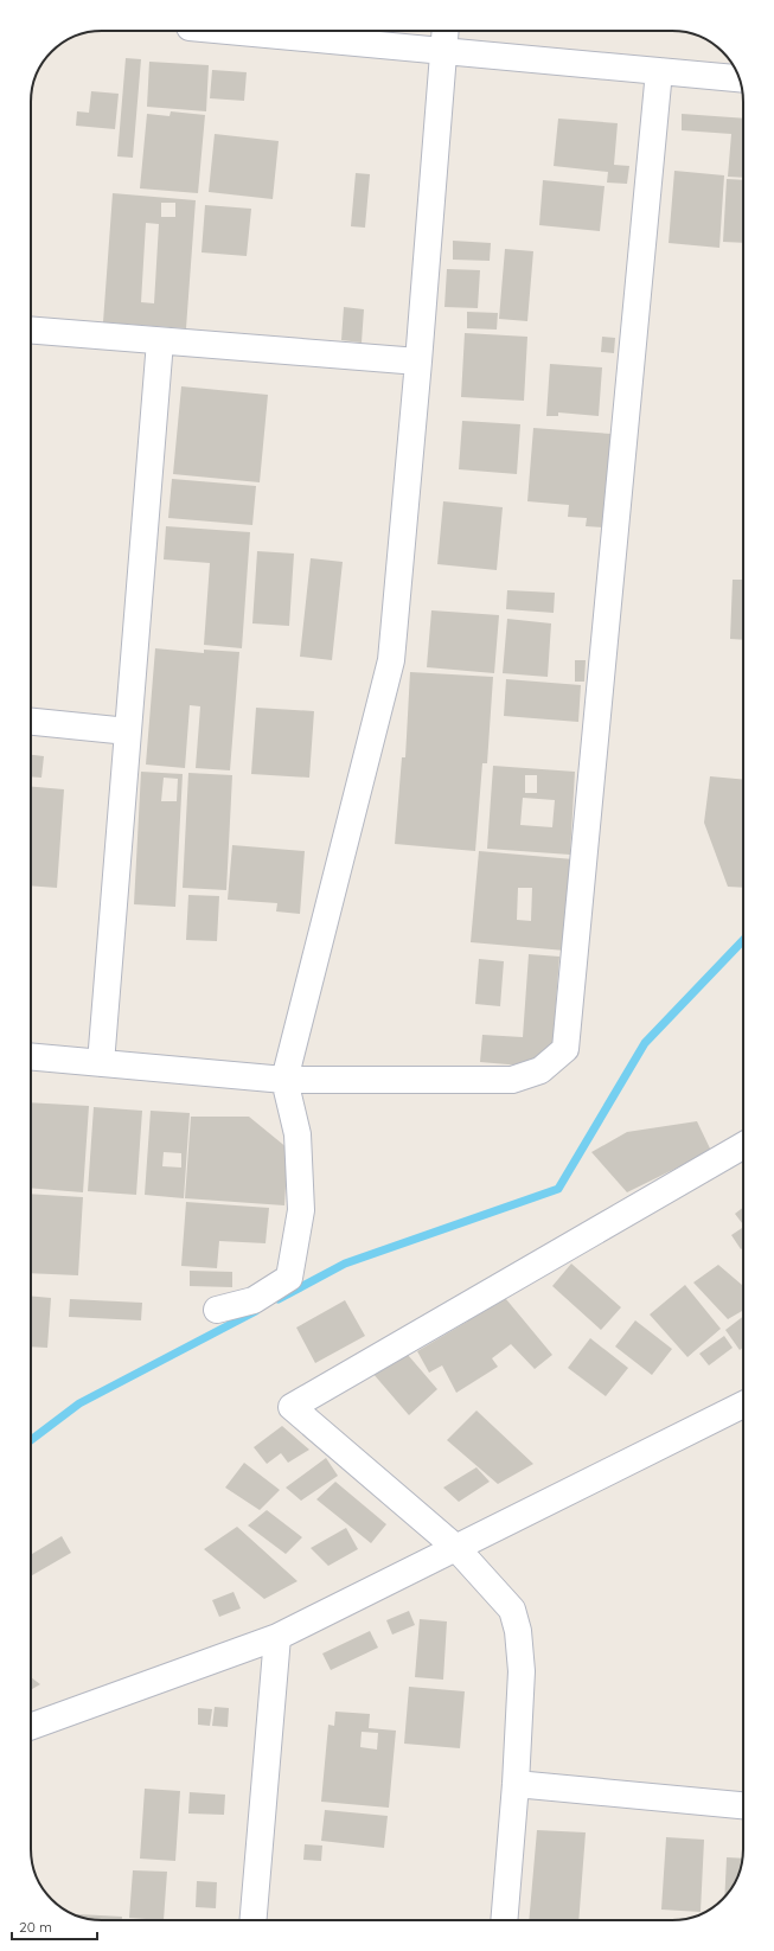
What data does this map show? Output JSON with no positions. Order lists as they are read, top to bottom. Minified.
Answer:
{"scale_bar":"20 m"}
